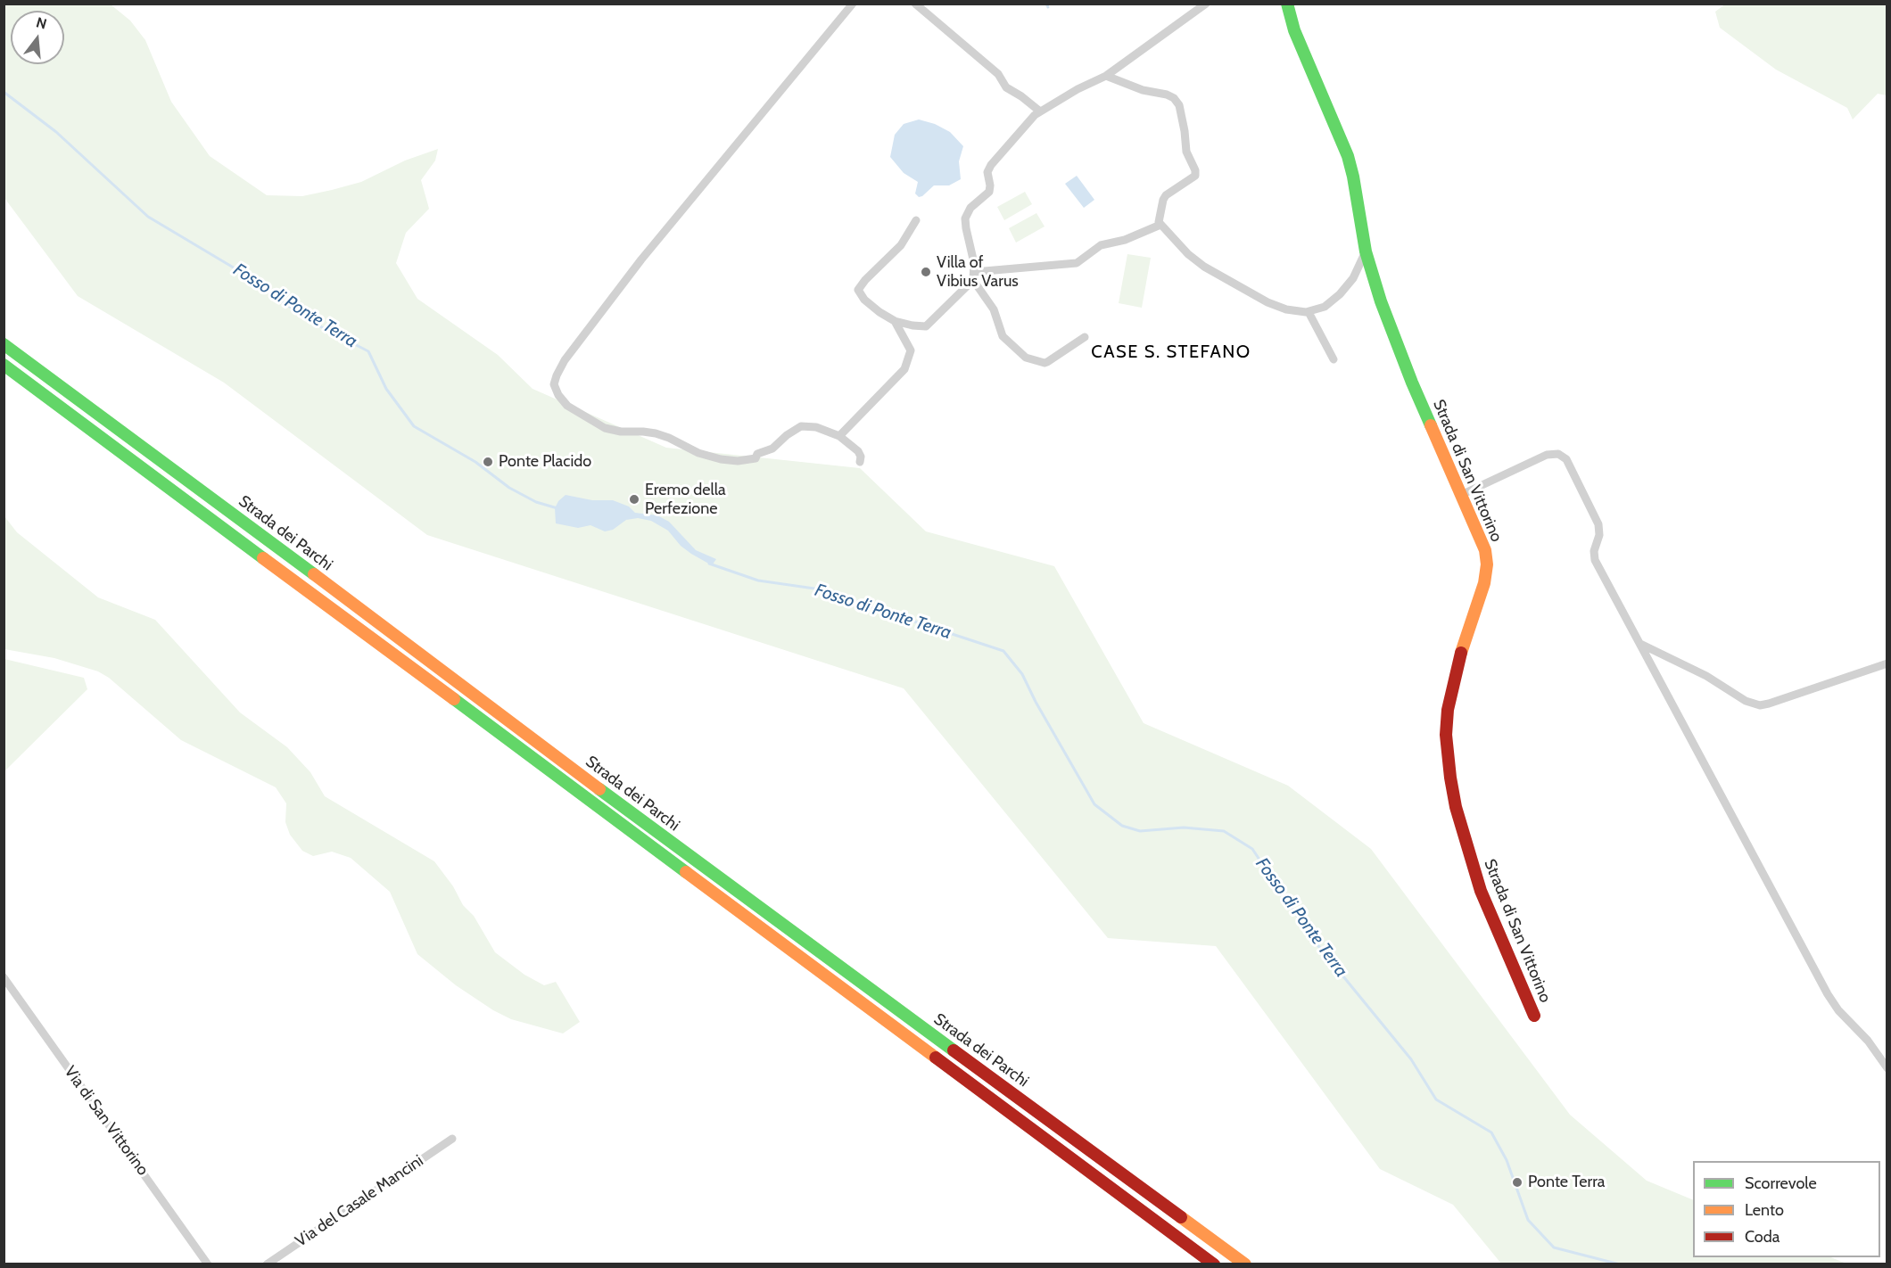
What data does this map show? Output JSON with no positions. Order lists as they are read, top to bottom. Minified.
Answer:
{"streets":{"main road":["Strada di San Vittorino","Strada dei Parchi"],"street":["Via di San Vittorino","Via del Casale Mancini"]},"districts":["CASE S. STEFANO"],"water":["Fosso di Ponte Terra"],"places":["Villa of Vibius Varus","Ponte Placido","Eremo della Perfezione","Ponte Terra"],"legend":["Scorrevole","Lento","Coda"],"north":"top"}
